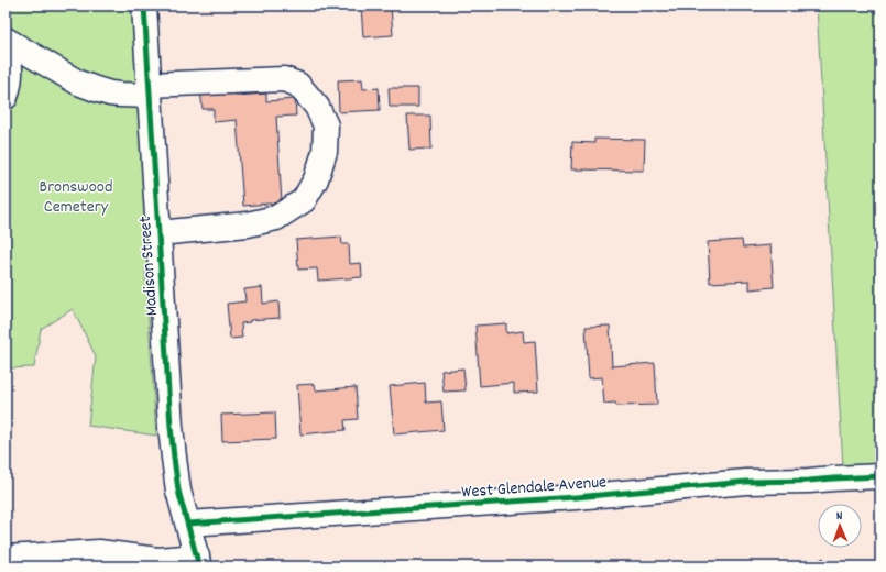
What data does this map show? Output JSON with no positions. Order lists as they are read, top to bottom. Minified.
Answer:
{"streets":{"street":["Madison Street","West Glendale Avenue"]},"crossings":[["Madison Street","West Glendale Avenue"]],"parks":["Bronswood Cemetery"],"north":"top"}
